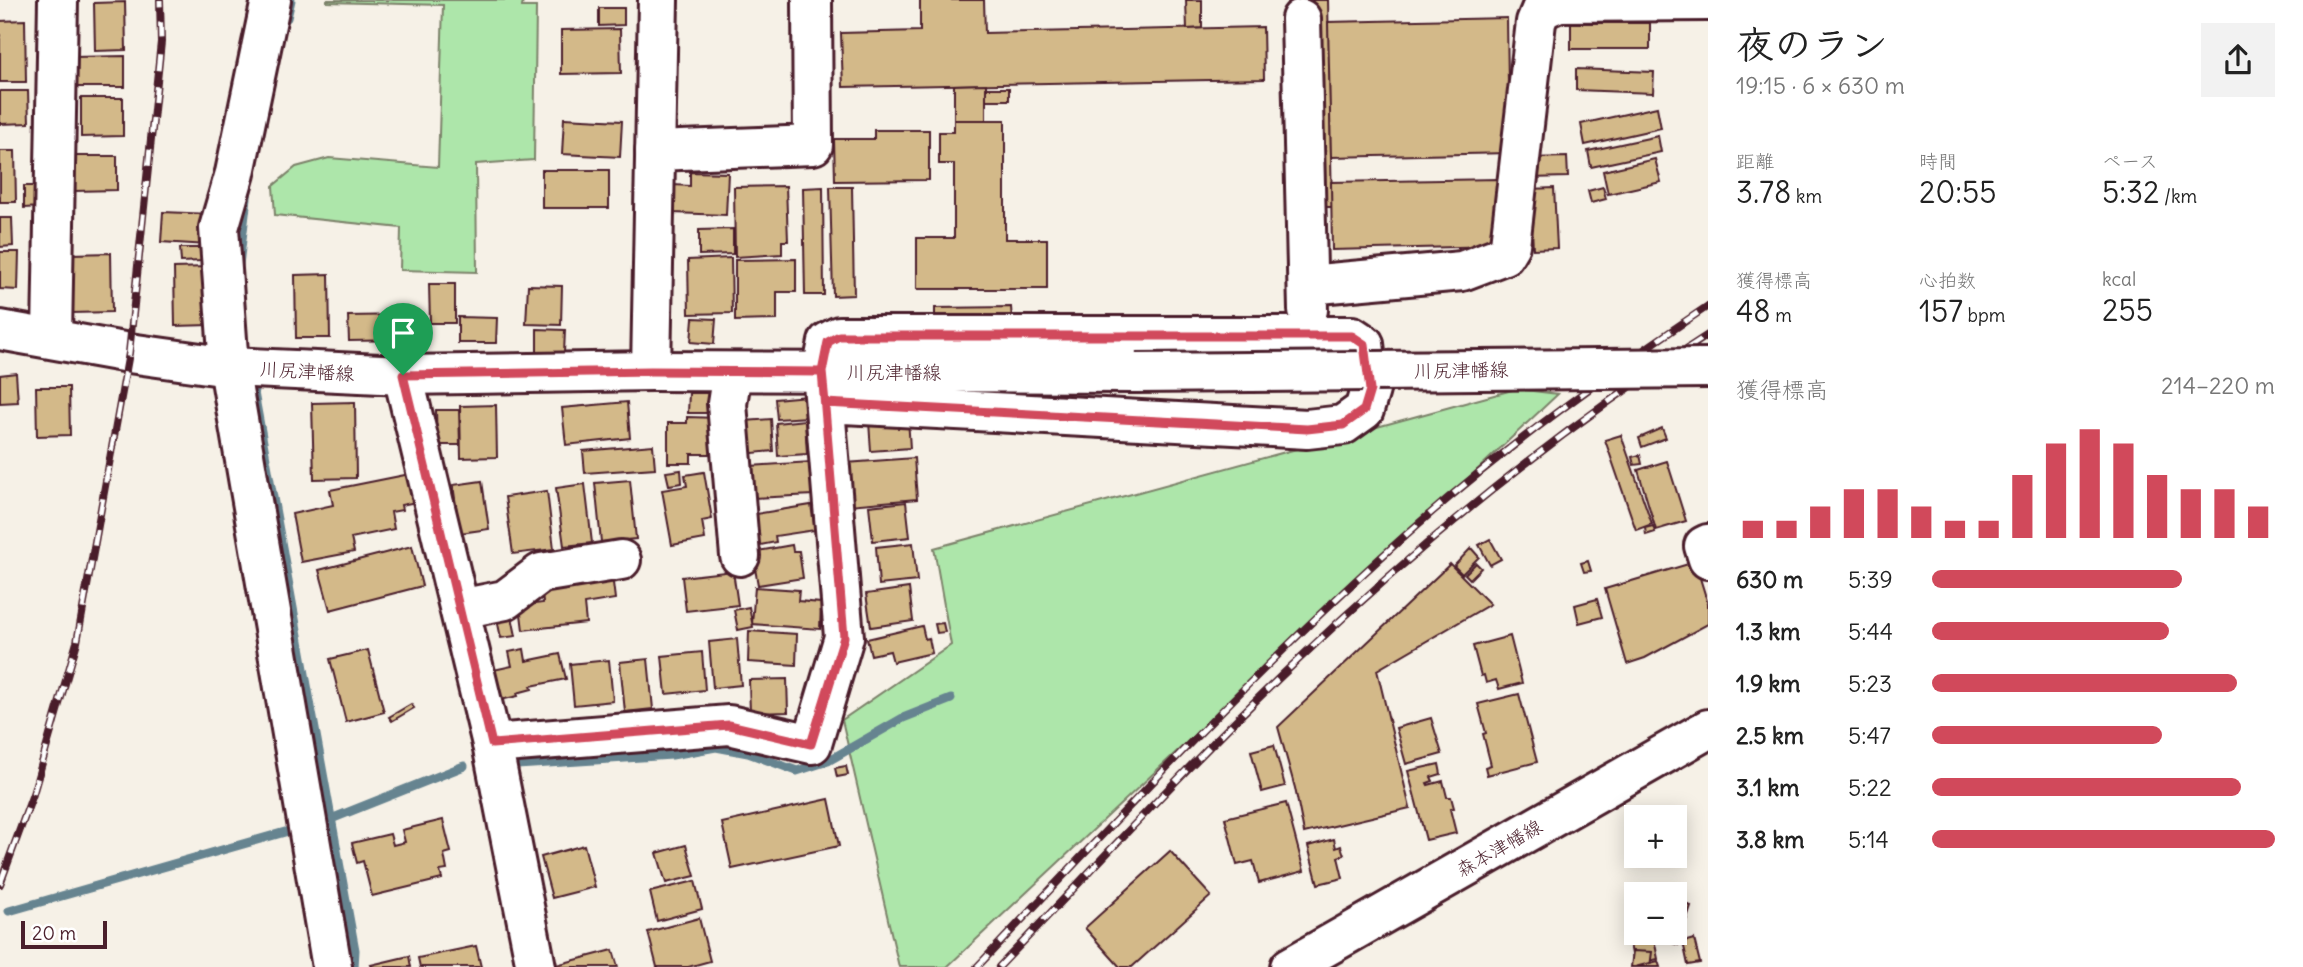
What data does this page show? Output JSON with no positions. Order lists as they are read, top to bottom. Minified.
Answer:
{"streets":{"street":["川尻津幡線","森本津幡線"]},"scale_bar":"20 m","page":{"heading":["夜のラン","19:15 · 6 × 630 m"],"stats":[["距離","3.78 km"],["時間","20:55"],["ペース","5:32 /km"],["獲得標高","48 m"],["心拍数","157 bpm"],["kcal","255"]],"chart":["獲得標高","214–220 m"],"list":[{"name":"630 m","note":"5:39"},{"name":"1.3 km","note":"5:44"},{"name":"1.9 km","note":"5:23"},{"name":"2.5 km","note":"5:47"},{"name":"3.1 km","note":"5:22"},{"name":"3.8 km","note":"5:14"}],"map_buttons":["+","−"],"scale":"20 m"}}
